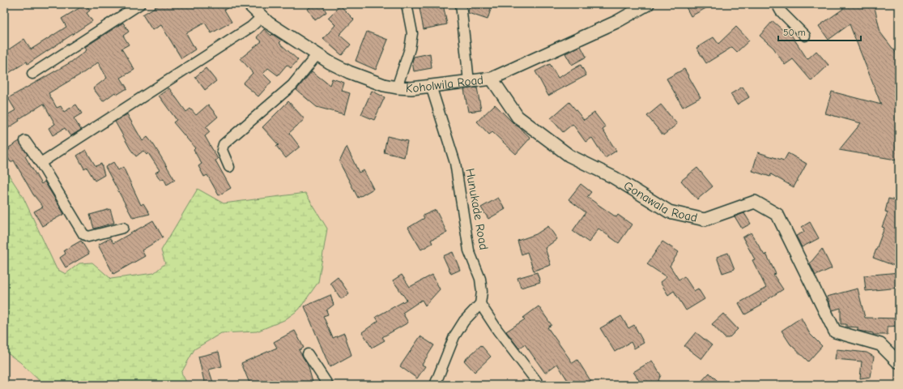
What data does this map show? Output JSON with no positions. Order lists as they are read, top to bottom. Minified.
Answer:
{"streets":{"street":["Koholwila Road","Gonawala Road","Hunukade Road"]},"crossings":[["Koholwila Road","Gonawala Road"],["Koholwila Road","Hunukade Road"]],"scale_bar":"50 m"}
